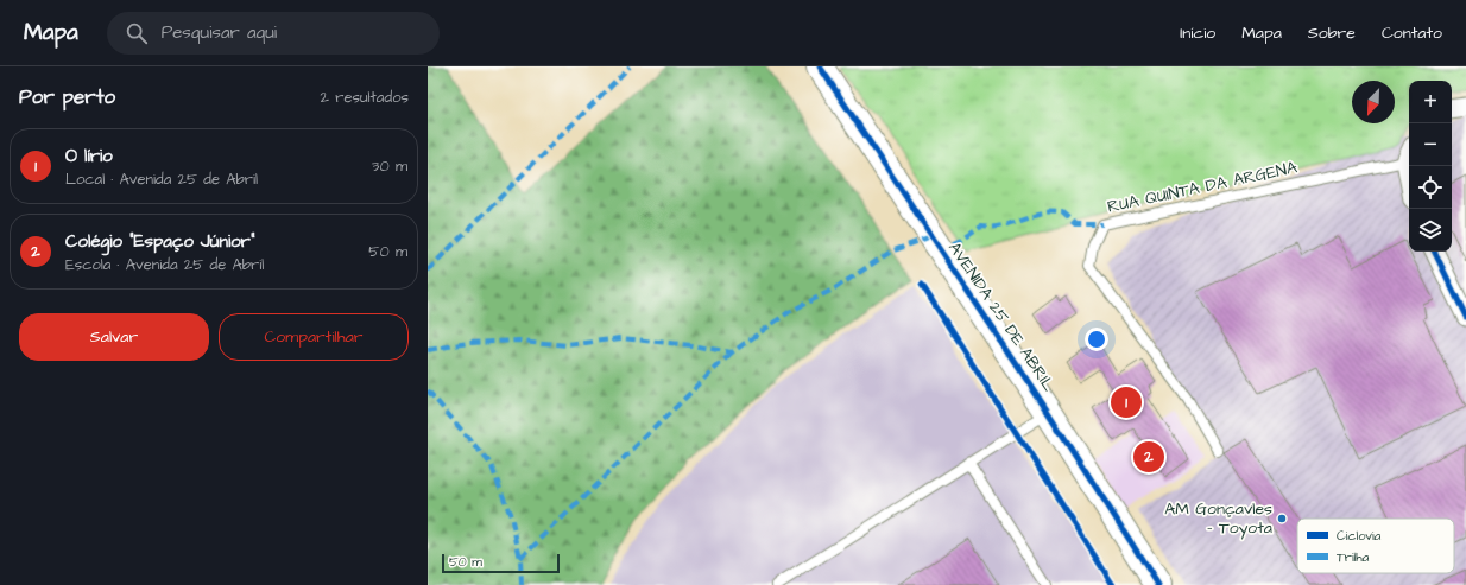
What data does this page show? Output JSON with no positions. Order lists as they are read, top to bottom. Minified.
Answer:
{"streets":{"main road":["AVENIDA 25 DE ABRIL"],"lane":["RUA QUINTA DA ARGENA"]},"places":["AM Gonçavles - Toyota"],"legend":["Ciclovia","Trilha"],"scale_bar":"50 m","north":"bottom left","page":{"header":"Mapa","search":"Pesquisar aqui","nav":["Início","Mapa","Sobre","Contato"],"heading":["Por perto","2 resultados"],"map_buttons":["+","−"],"list":[{"mark":"1","name":"O lírio","note":"Local · Avenida 25 de Abril","value":"30 m"},{"mark":"2","name":"Colégio \"Espaço Júnior\"","note":"Escola · Avenida 25 de Abril","value":"50 m"}],"buttons":["Salvar","Compartilhar"],"pins":["1","2"],"scale":"50 m"}}
